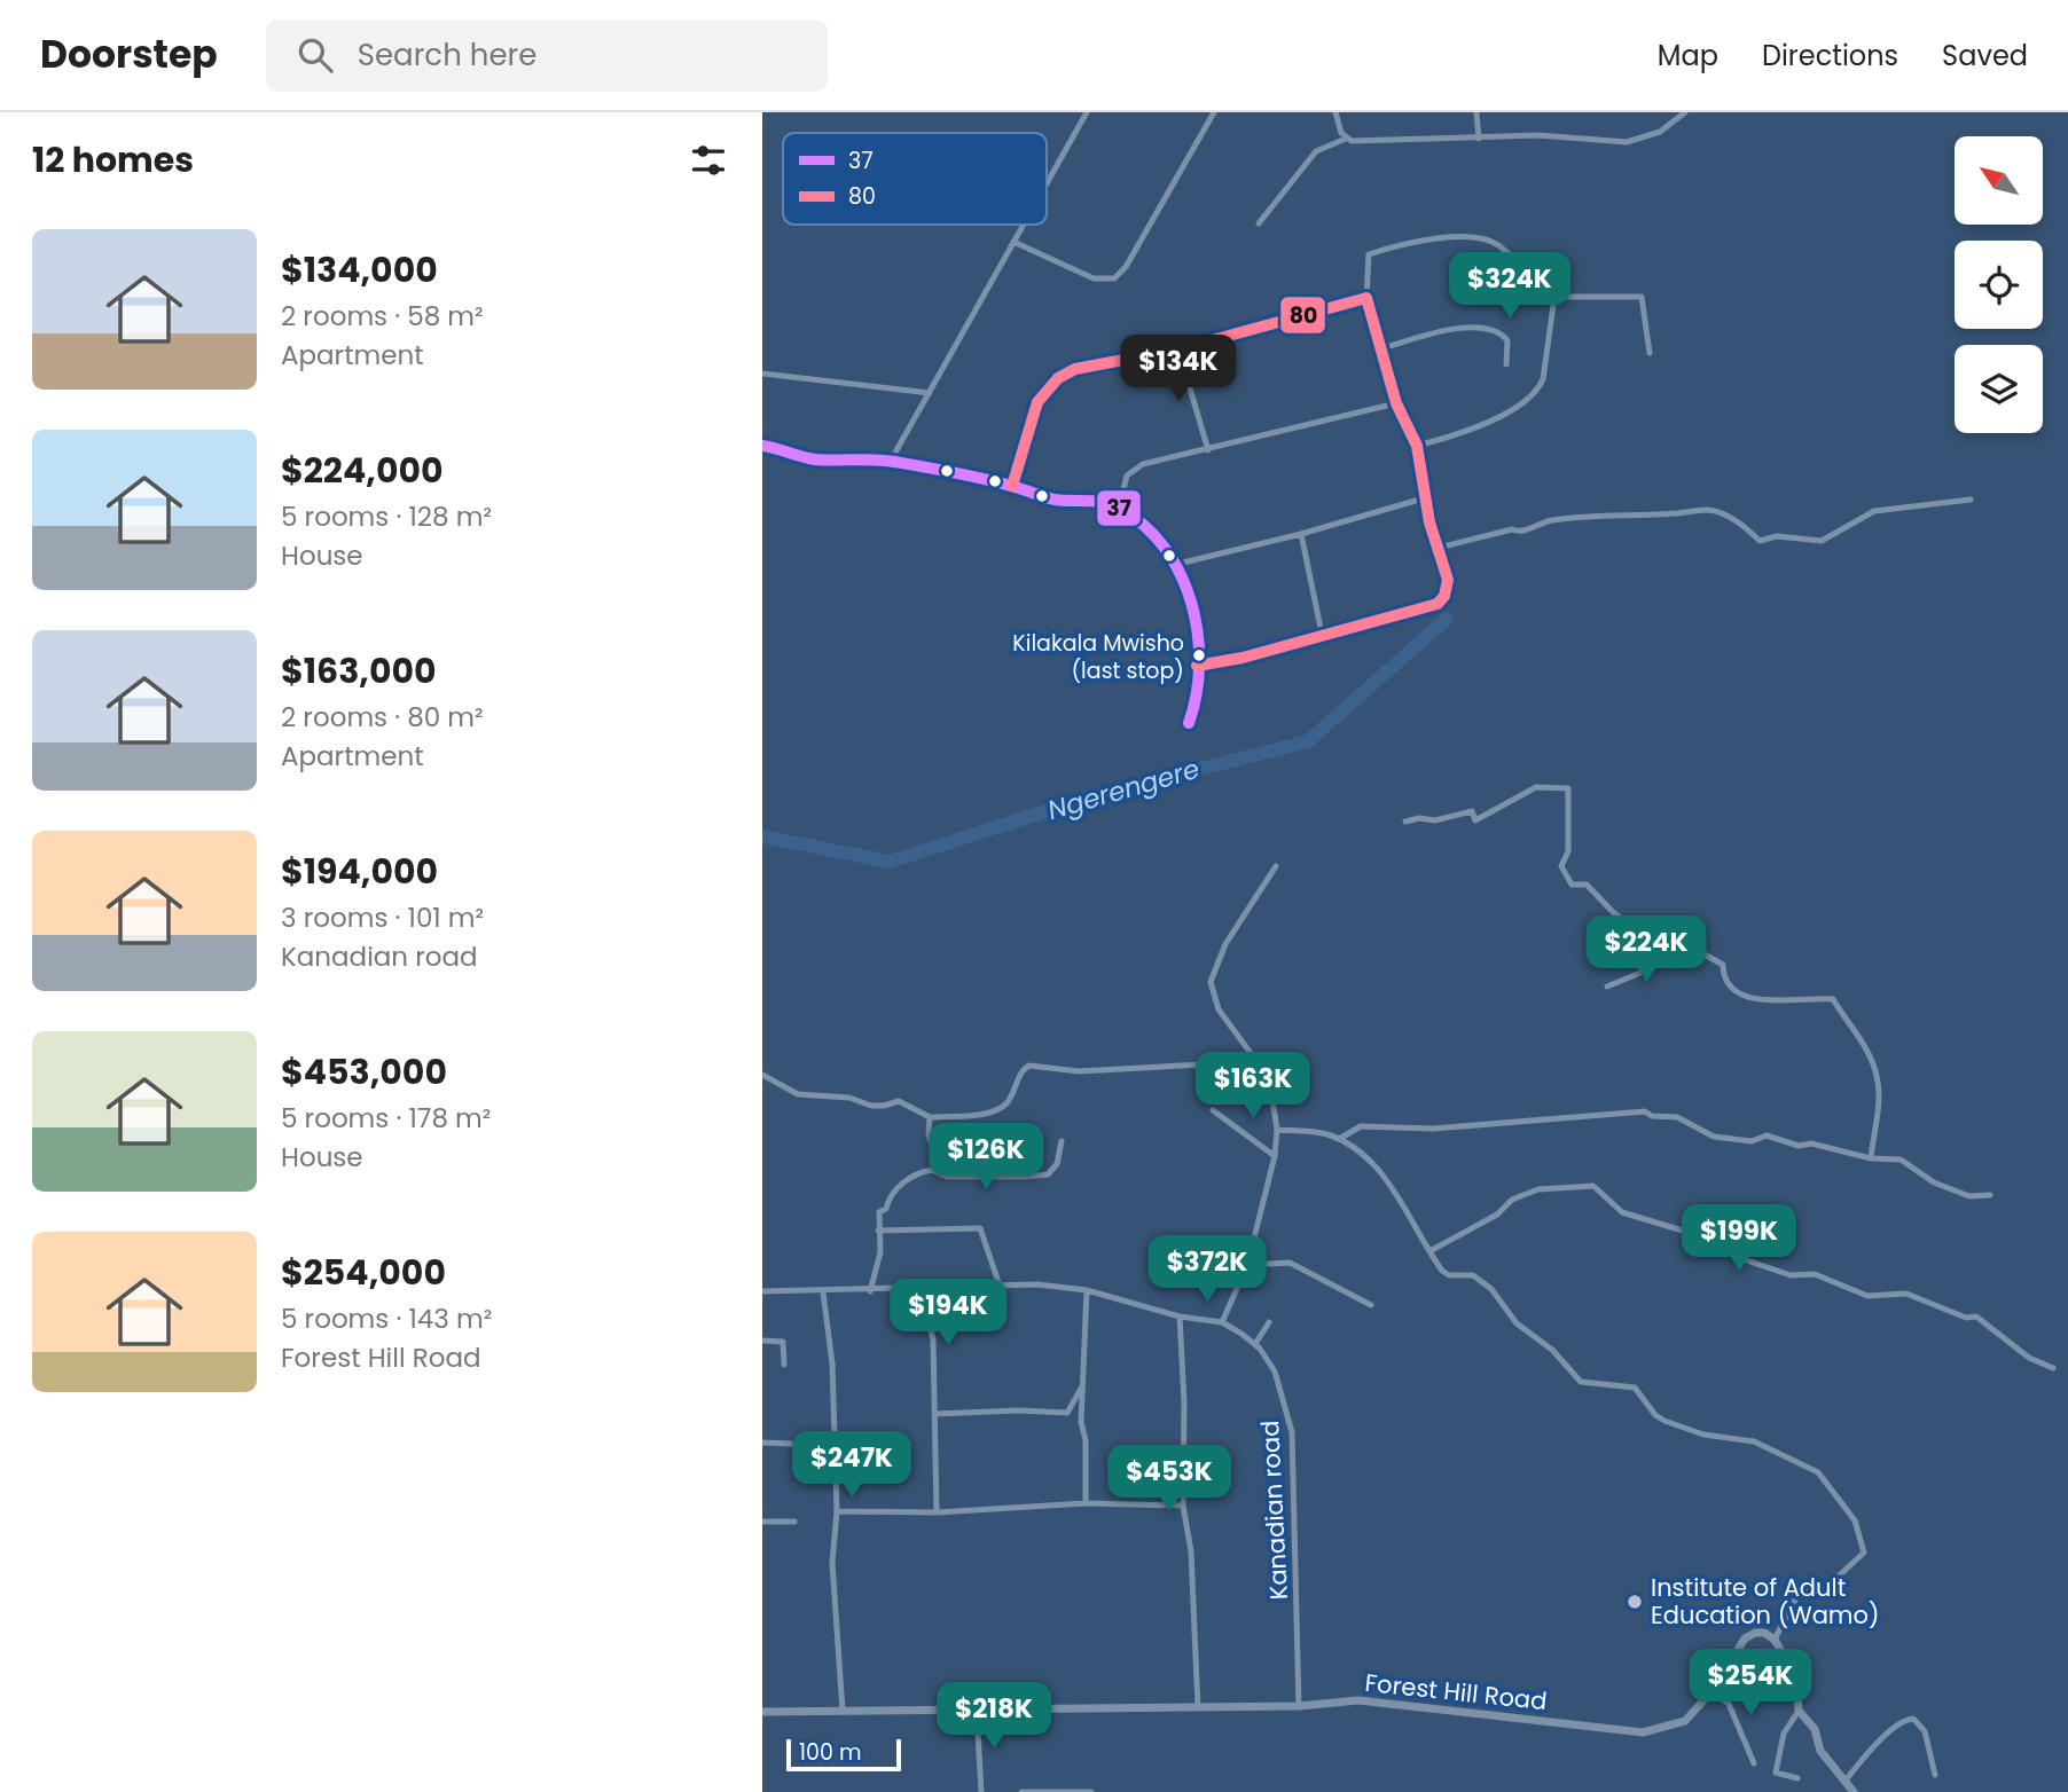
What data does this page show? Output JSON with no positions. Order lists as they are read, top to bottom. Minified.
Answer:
{"streets":{"street":["Kanadian road","Forest Hill Road"]},"crossings":[["Kanadian road","Forest Hill Road"]],"water":["Ngerengere"],"places":["Kilakala Mwisho (last stop)","Institute of Adult Education (Wamo)"],"lines":["transit line 80","transit line 37"],"legend":["37","80"],"scale_bar":"100 m","north":"top left","page":{"header":"Doorstep","search":"Search here","nav":["Map","Directions","Saved"],"heading":"12 homes","list":[{"name":"$134,000","note":"2 rooms · 58 m² · Apartment"},{"name":"$224,000","note":"5 rooms · 128 m² · House"},{"name":"$163,000","note":"2 rooms · 80 m² · Apartment"},{"name":"$194,000","note":"3 rooms · 101 m² · Kanadian road"},{"name":"$453,000","note":"5 rooms · 178 m² · House"},{"name":"$254,000","note":"5 rooms · 143 m² · Forest Hill Road"}],"price":["$324K","$134K","$224K","$163K","$126K","$199K","$372K","$194K","$247K","$453K","$254K","$218K"],"scale":"100 m"}}
